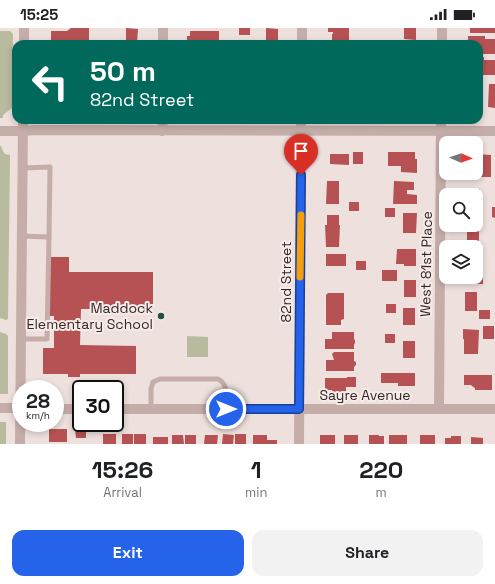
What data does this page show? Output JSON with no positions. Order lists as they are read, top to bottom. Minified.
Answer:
{"streets":{"street":["West 81st Place","82nd Street","Sayre Avenue"]},"crossings":[["West 81st Place","Sayre Avenue"],["82nd Street","Sayre Avenue"]],"places":["Maddock Elementary School"],"north":"right","page":{"status":"15:25","turn":["50 m","82nd Street"],"speed":"28 km/h","limit":"30","eta":["15:26","Arrival","1","min","220","m"],"buttons":["Exit","Share"]}}
